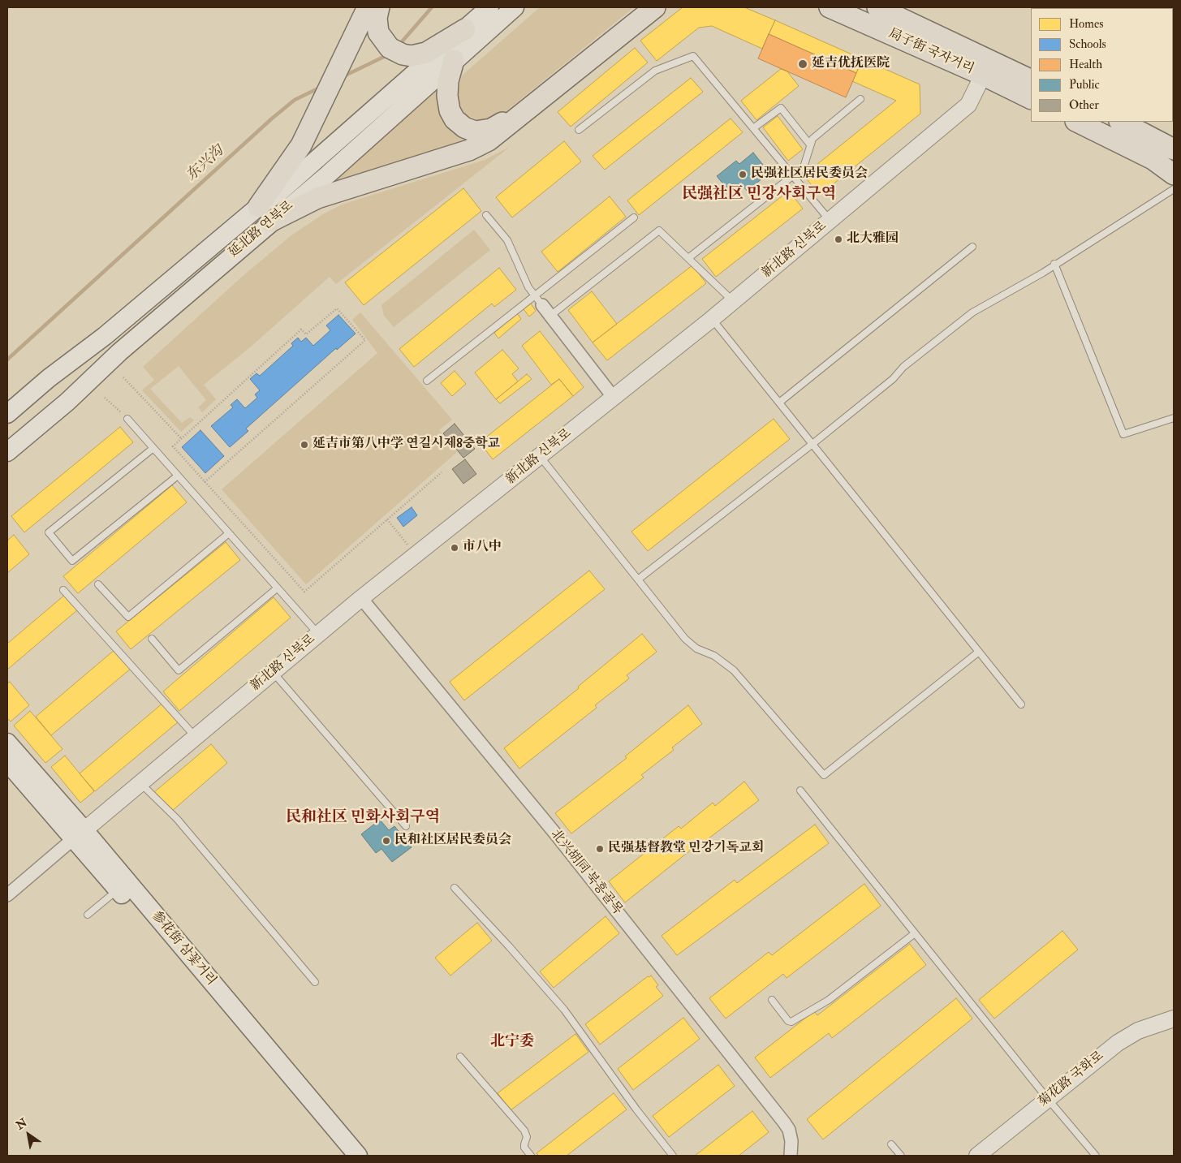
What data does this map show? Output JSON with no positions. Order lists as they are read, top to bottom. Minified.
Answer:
{"streets":{"main road":["局子街 국자거리","延北路 연북로","参花街 삼꽃거리"],"street":["新北路 신북로","北兴胡同 북흥골목","菊花路 국화로"]},"crossings":[["局子街 국자거리","新北路 신북로"],["新北路 신북로","北兴胡同 북흥골목"],["新北路 신북로","参花街 삼꽃거리"]],"districts":["民强社区 민강사회구역","民和社区 민화사회구역","北宁委"],"water":["东兴沟"],"places":["延吉优抚医院","民强社区居民委员会","北大雅园","延吉市第八中学 연길시제8중학교","市八中","民和社区居民委员会","民强基督教堂 민강기독교회"],"legend":["Homes","Schools","Health","Public","Other"],"north":"top left"}
